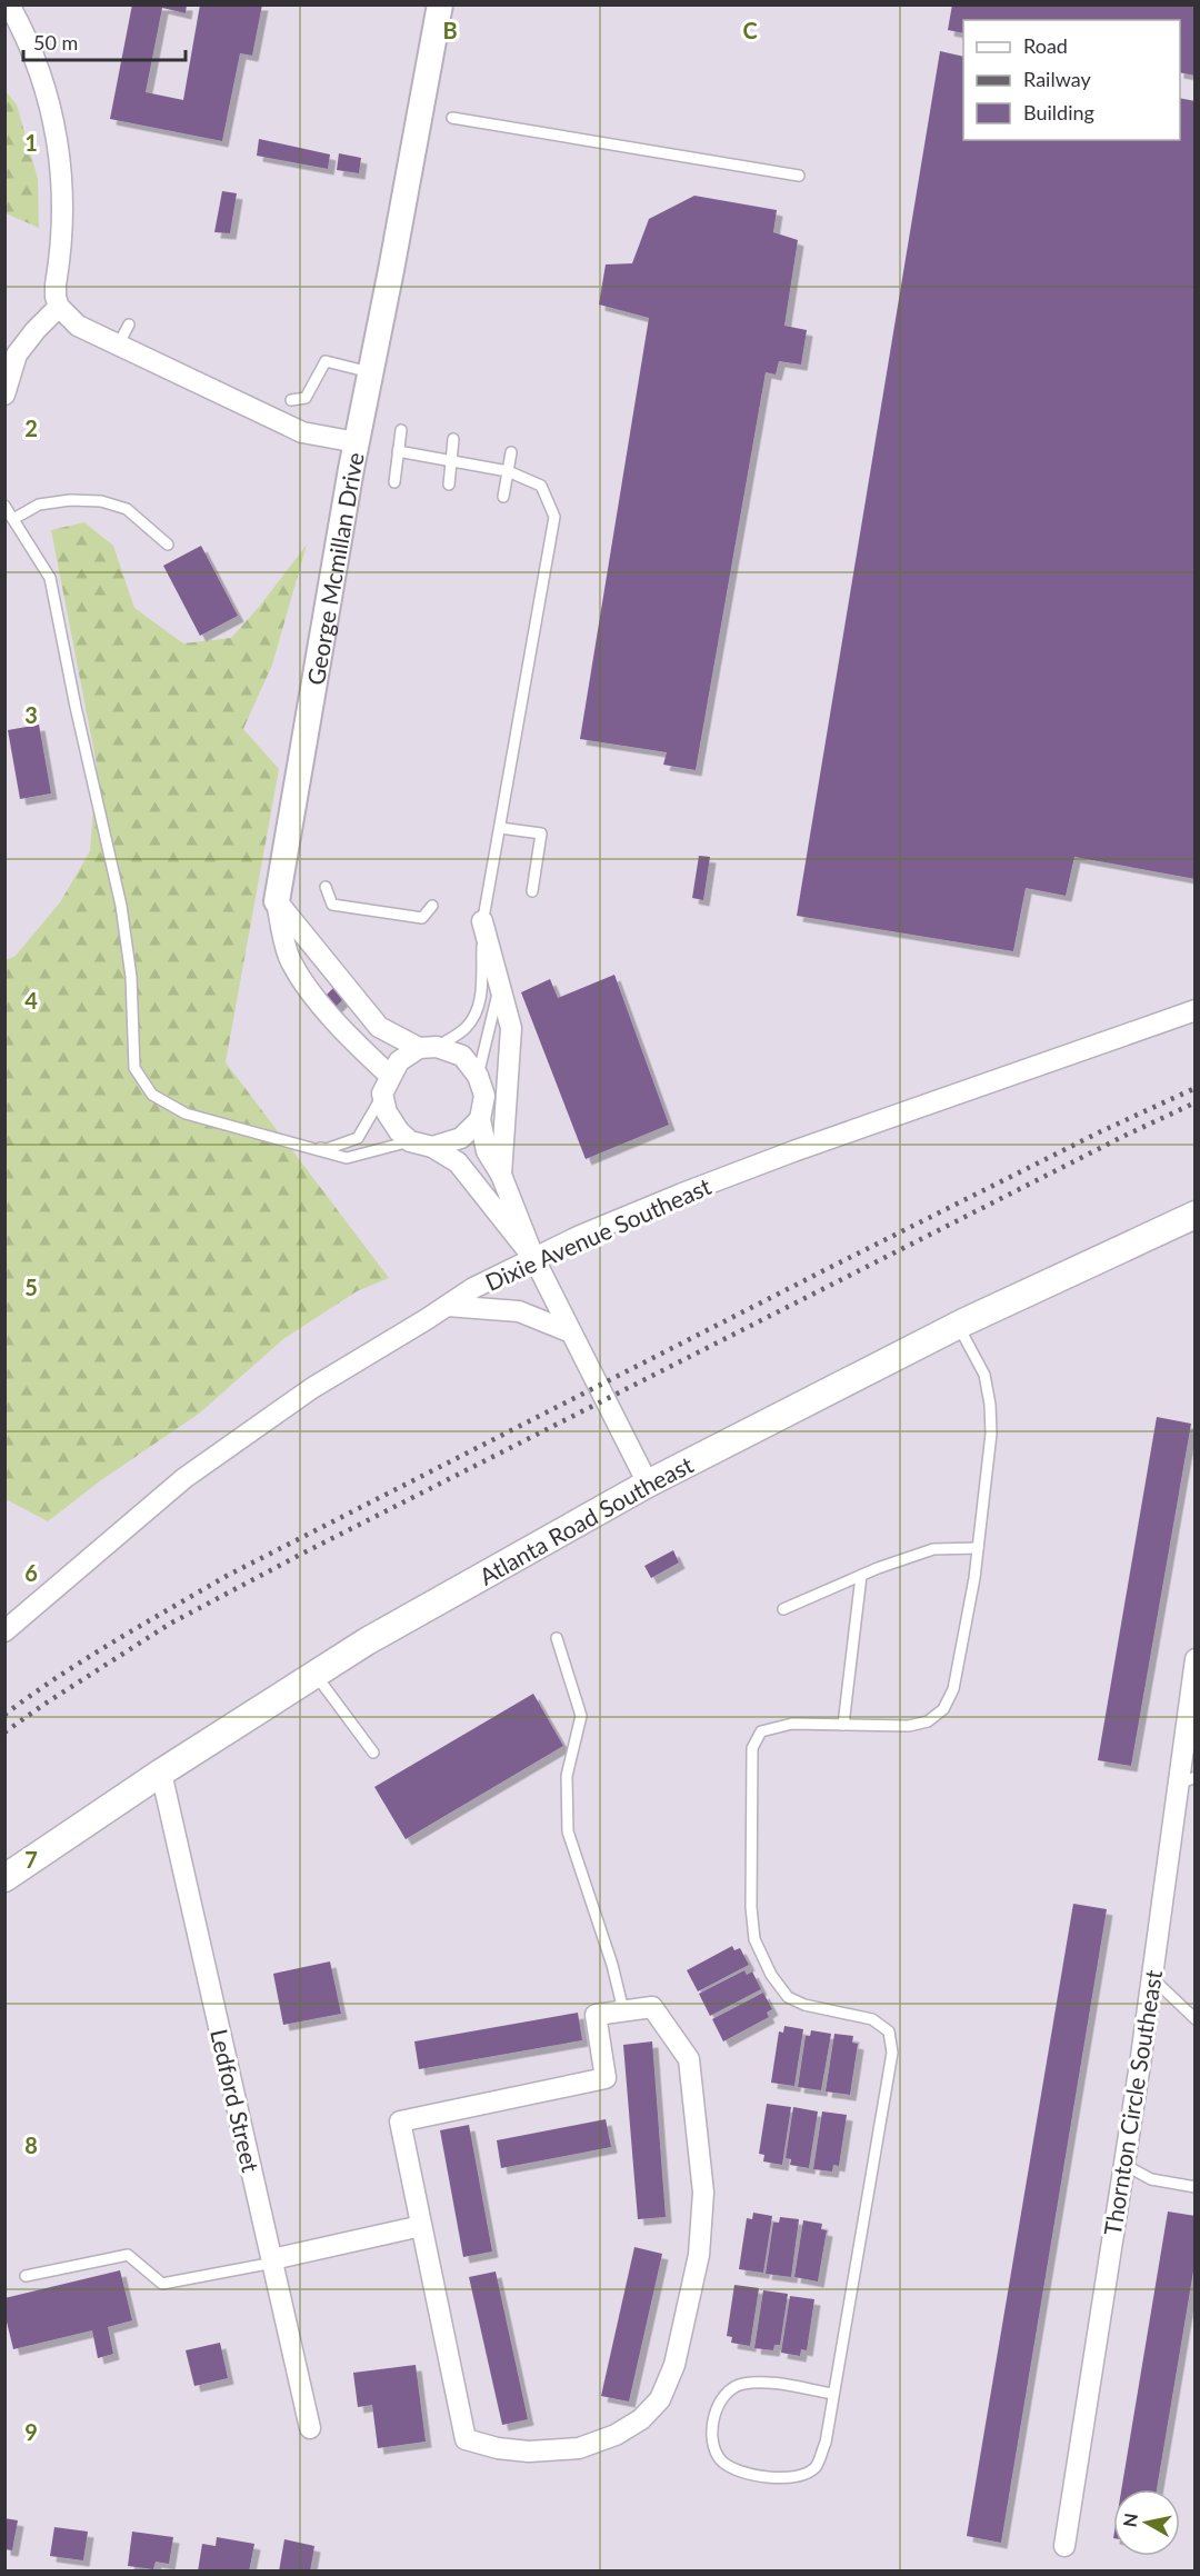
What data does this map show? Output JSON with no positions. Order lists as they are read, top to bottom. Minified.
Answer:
{"streets":{"main road":["Atlanta Road Southeast"],"street":["George Mcmillan Drive","Dixie Avenue Southeast","Ledford Street","Thornton Circle Southeast"]},"crossings":[["Atlanta Road Southeast","Ledford Street"]],"legend":["Road","Railway","Building"],"scale_bar":"50 m","north":"left","grid":{"columns":["B","C"],"rows":["1","2","3","4","5","6","7","8","9"]}}
